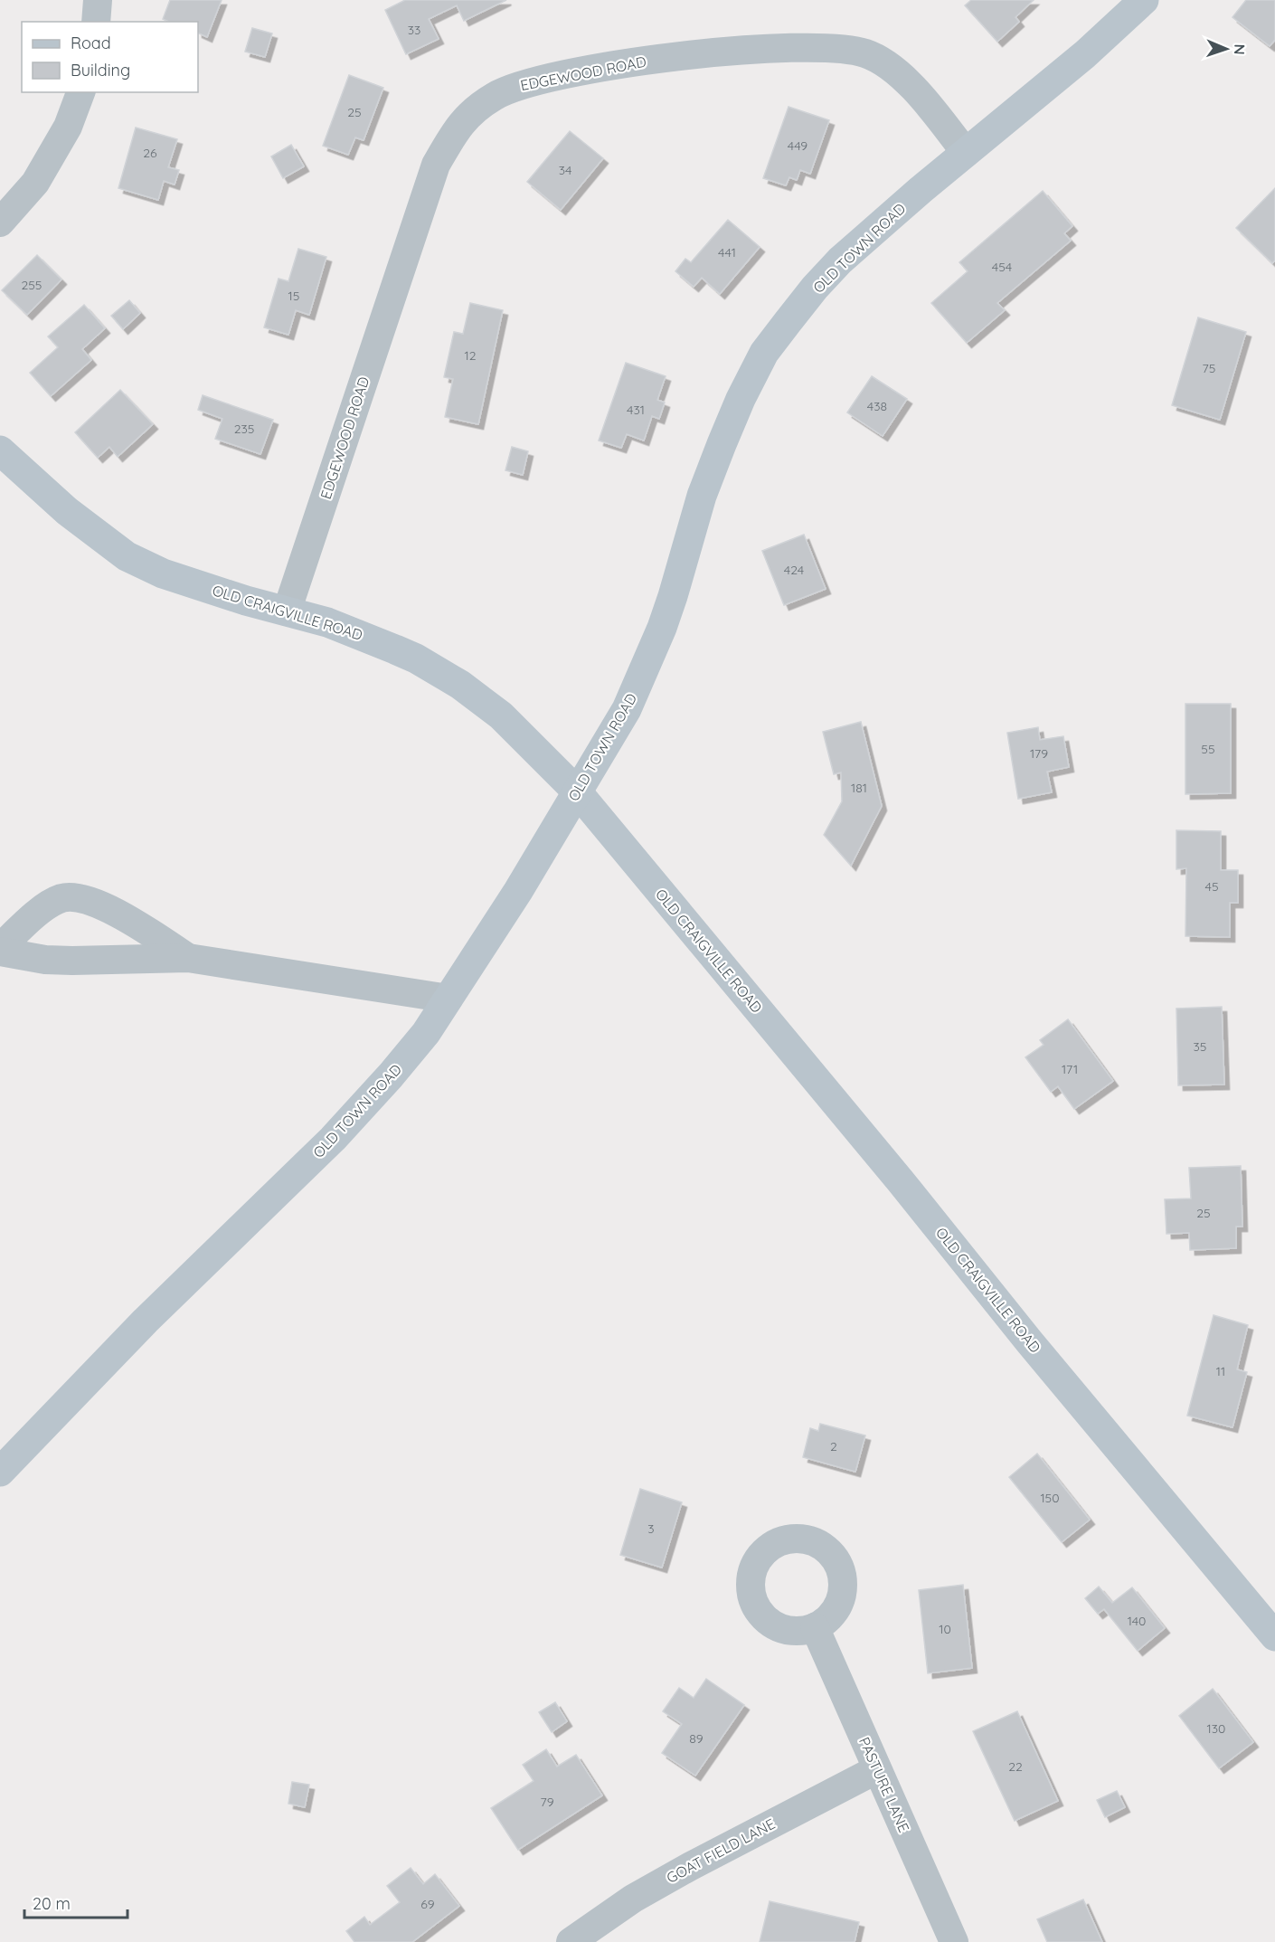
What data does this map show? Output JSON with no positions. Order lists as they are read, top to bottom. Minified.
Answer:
{"streets":{"street":["EDGEWOOD ROAD","OLD TOWN ROAD","OLD CRAIGVILLE ROAD","PASTURE LANE","GOAT FIELD LANE"]},"crossings":[["EDGEWOOD ROAD","OLD TOWN ROAD"],["EDGEWOOD ROAD","OLD CRAIGVILLE ROAD"],["OLD TOWN ROAD","OLD CRAIGVILLE ROAD"],["PASTURE LANE","GOAT FIELD LANE"]],"house_numbers":["33","25","449","26","34","441","454","255","15","12","75","438","431","235","424","55","179","181","45","35","171","25","11","2","150","3","140","10","130","89","22","79","69"],"legend":["Road","Building"],"scale_bar":"20 m","north":"right"}
